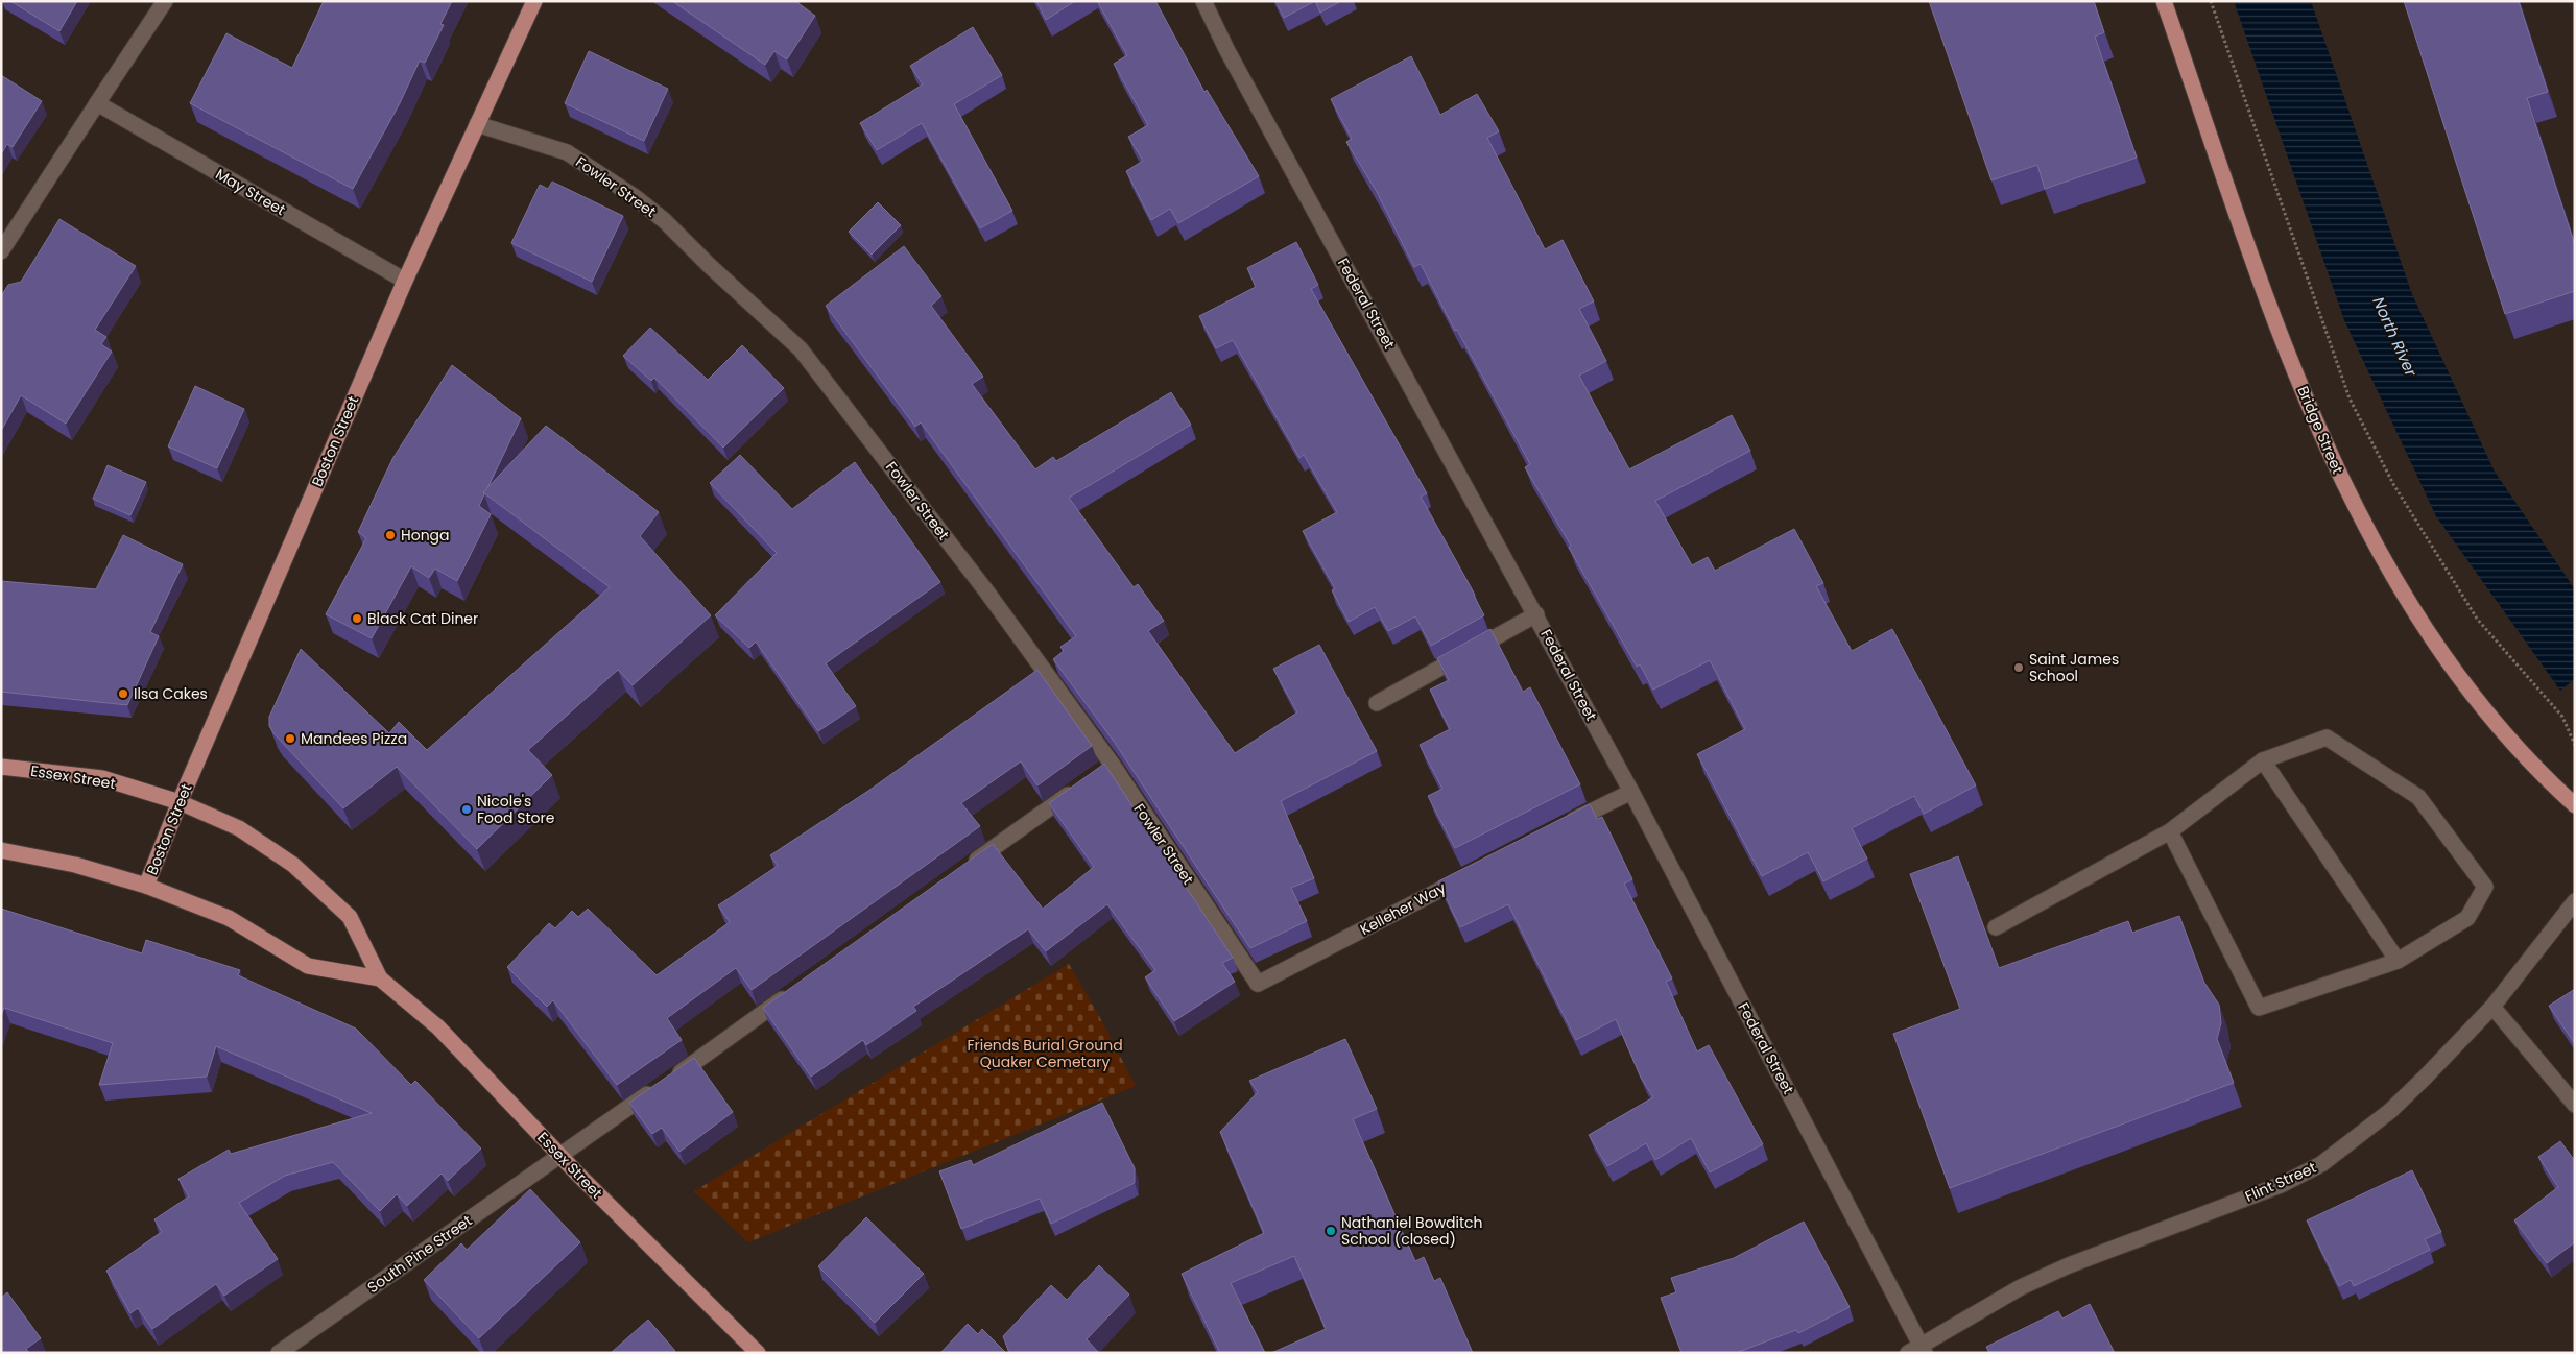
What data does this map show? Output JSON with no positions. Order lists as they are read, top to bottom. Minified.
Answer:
{"streets":{"main road":["Bridge Street","Boston Street","Essex Street"],"street":["Fowler Street","May Street","Federal Street","Kelleher Way","Flint Street","South Pine Street"]},"crossings":[["Fowler Street","Boston Street"],["Fowler Street","Kelleher Way"],["May Street","Boston Street"],["Federal Street","Flint Street"],["Boston Street","Essex Street"],["Essex Street","South Pine Street"]],"water":["North River"],"parks":["Friends Burial Ground Quaker Cemetary"],"places":["Honga","Black Cat Diner","Saint James School","Ilsa Cakes","Mandees Pizza","Nicole's Food Store","Nathaniel Bowditch School (closed)"]}
